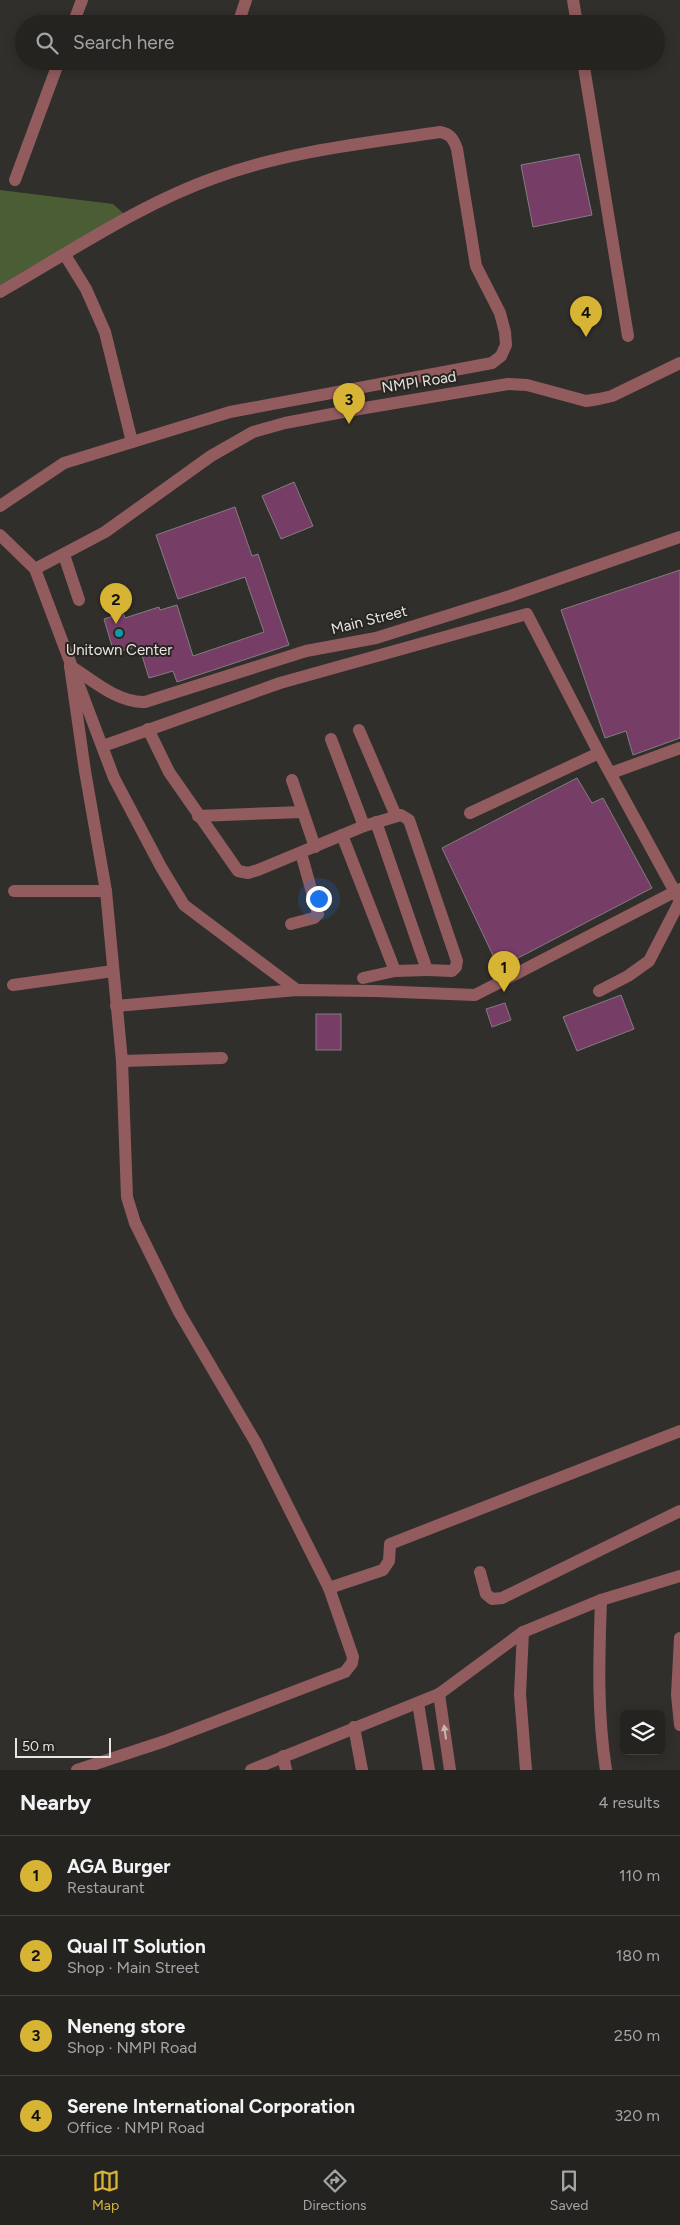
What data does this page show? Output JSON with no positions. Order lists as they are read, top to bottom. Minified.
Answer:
{"streets":{"street":["NMPI Road","Main Street"]},"places":["Unitown Center"],"scale_bar":"50 m","page":{"search":"Search here","pins":["4","3","2","1"],"scale":"50 m","heading":["Nearby","4 results"],"list":[{"mark":"1","name":"AGA Burger","note":"Restaurant","value":"110 m"},{"mark":"2","name":"Qual IT Solution","note":"Shop · Main Street","value":"180 m"},{"mark":"3","name":"Neneng store","note":"Shop · NMPI Road","value":"250 m"},{"mark":"4","name":"Serene International Corporation","note":"Office · NMPI Road","value":"320 m"}],"nav":["Map","Directions","Saved"]}}
